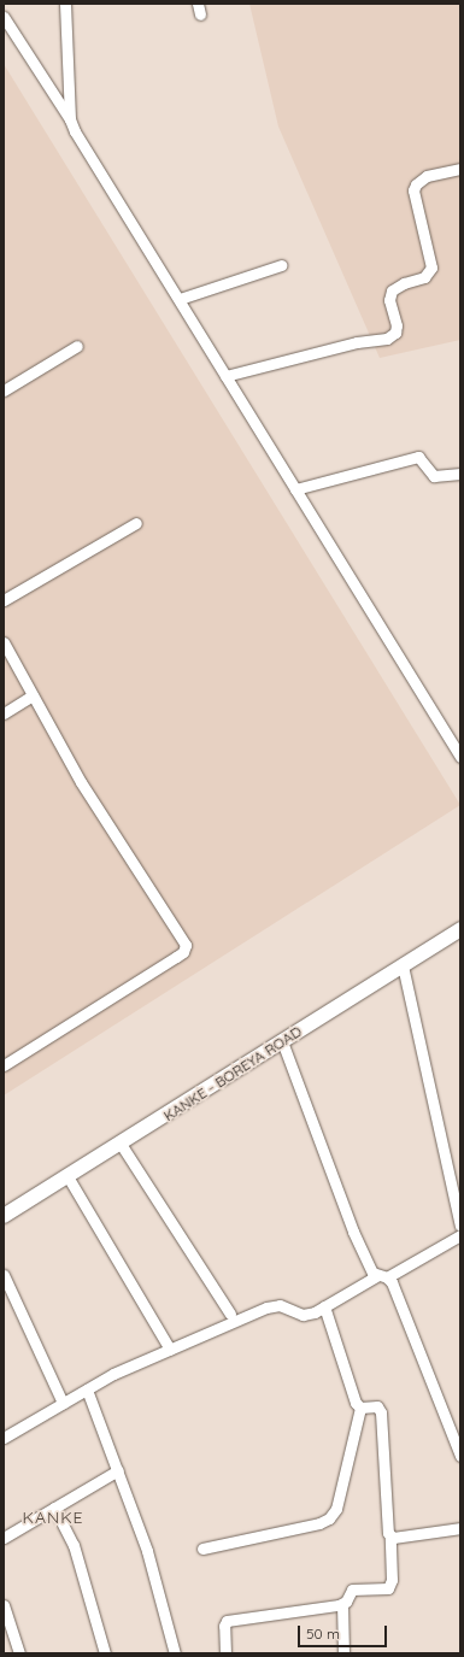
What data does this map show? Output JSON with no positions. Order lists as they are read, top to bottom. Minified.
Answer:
{"streets":{"street":["KANKE - BOREYA ROAD"]},"districts":["KANKE"],"scale_bar":"50 m"}
